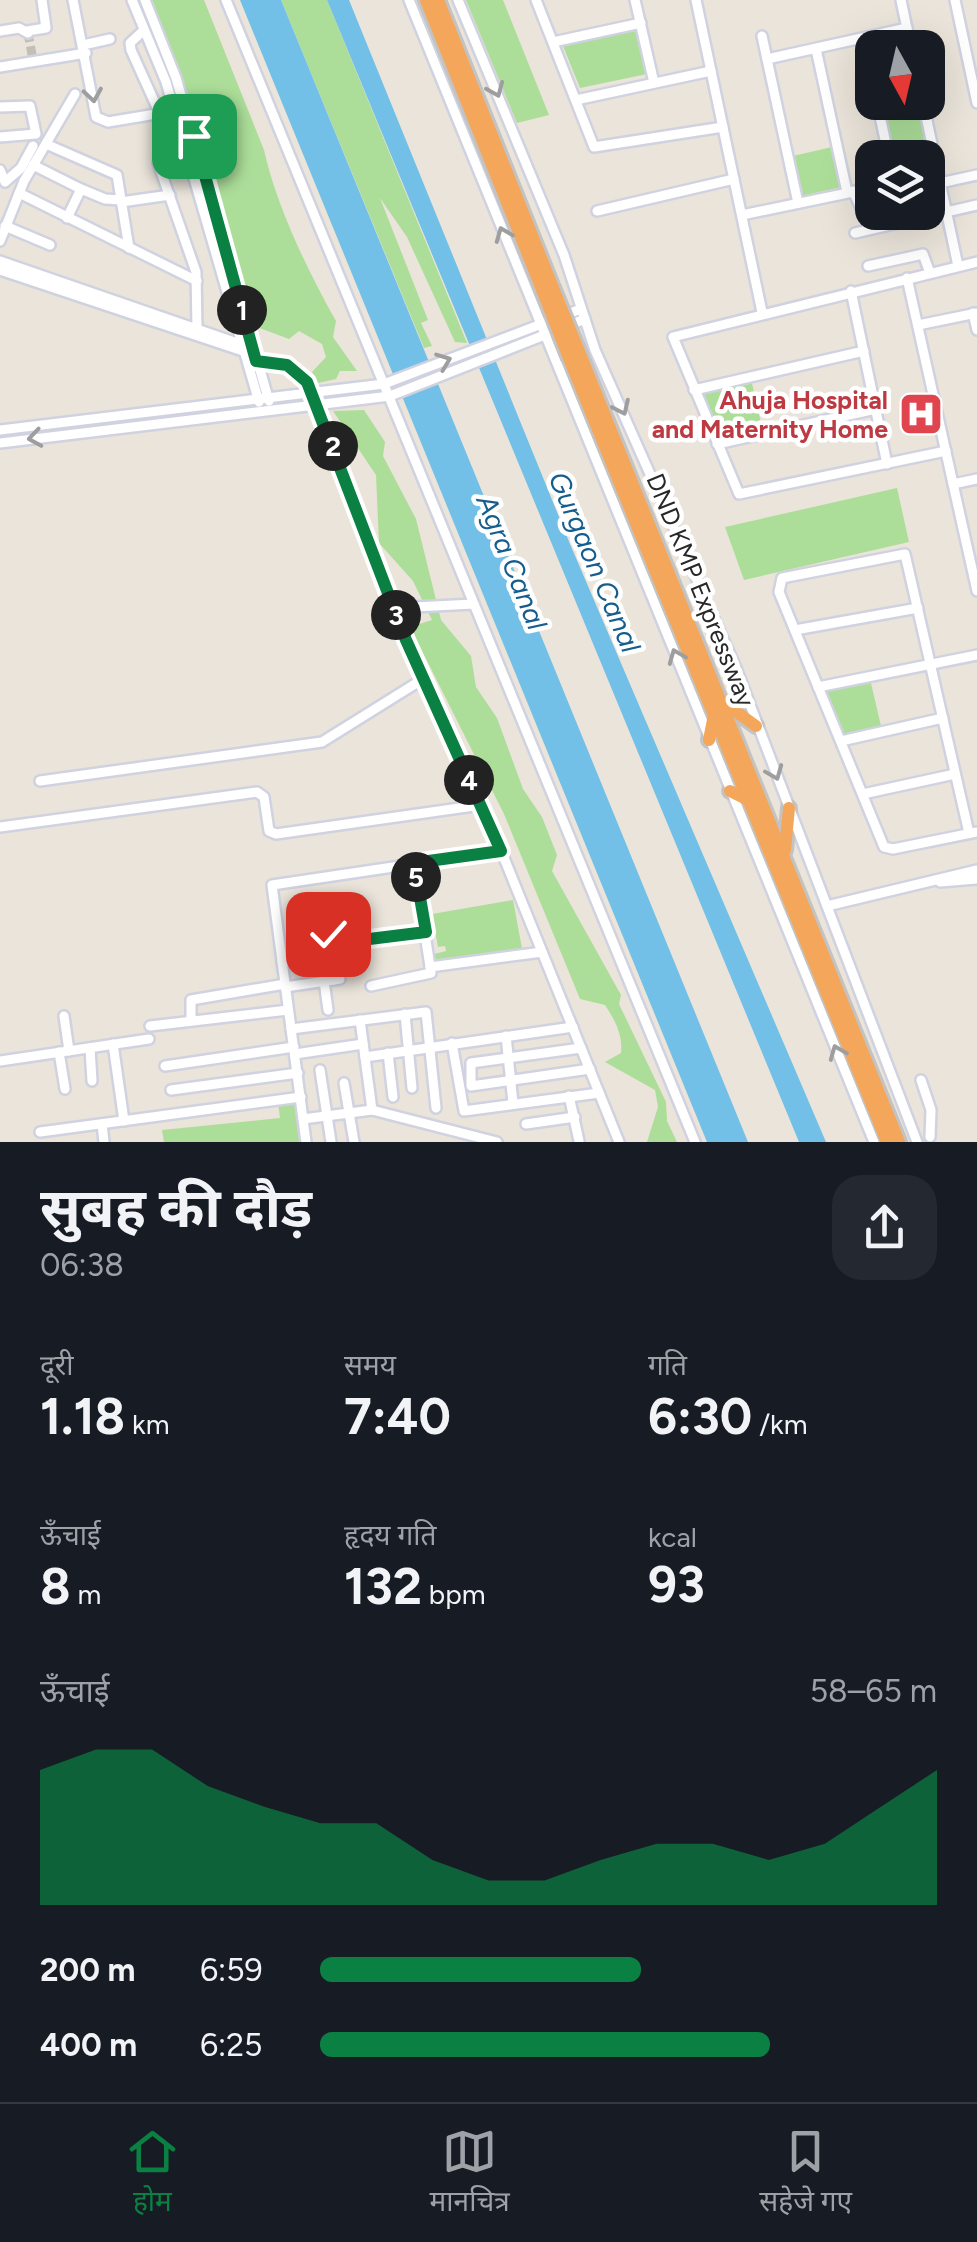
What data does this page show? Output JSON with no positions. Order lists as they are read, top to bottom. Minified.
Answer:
{"streets":{"highway":["DND KMP Expressway"]},"water":["Agra Canal","Gurgaon Canal"],"places":{"hospital":["Ahuja Hospital and Maternity Home"]},"north":"bottom","page":{"pins":["1","2","3","4","5"],"heading":["सुबह की दौड़","06:38"],"stats":[["दूरी","1.18 km"],["समय","7:40"],["गति","6:30 /km"],["ऊँचाई","8 m"],["हृदय गति","132 bpm"],["kcal","93"]],"chart":["ऊँचाई","58–65 m"],"list":[{"name":"200 m","note":"6:59"},{"name":"400 m","note":"6:25"}],"tabs":["होम","मानचित्र","सहेजे गए"]}}
